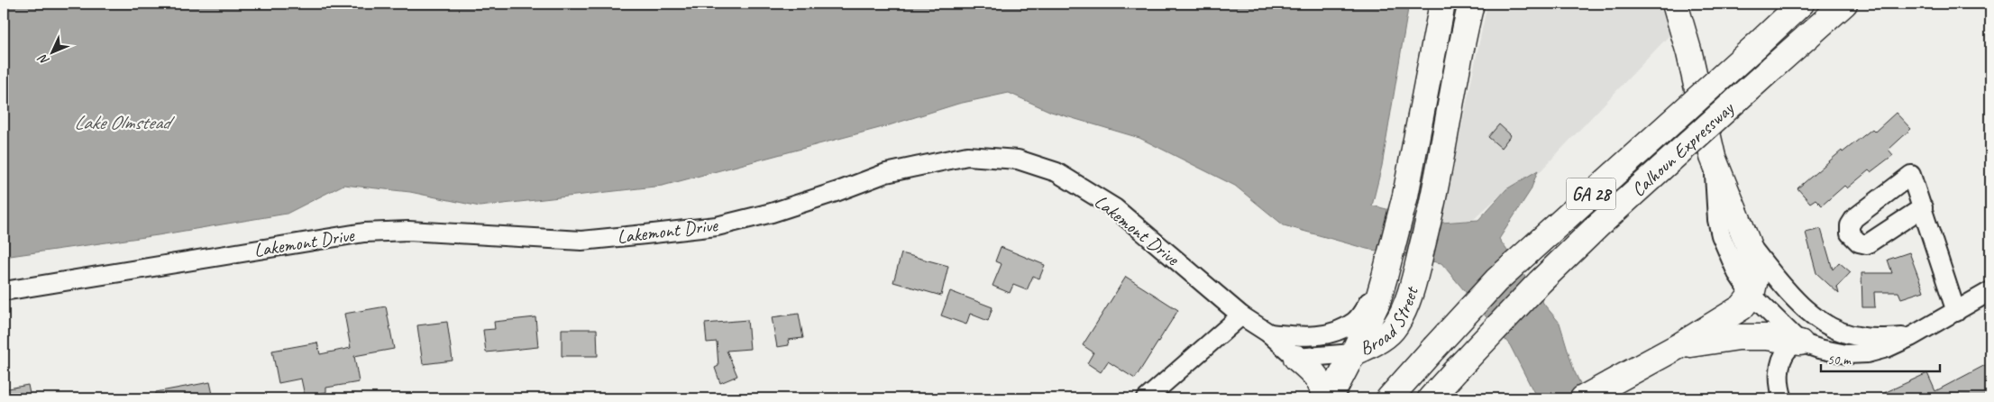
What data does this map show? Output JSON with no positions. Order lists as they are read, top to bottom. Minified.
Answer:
{"streets":{"main road":["Calhoun Expressway","GA 28","Broad Street"],"street":["Lakemont Drive"]},"crossings":[["Lakemont Drive","Broad Street"]],"water":["Lake Olmstead"],"scale_bar":"50 m","north":"bottom left"}
